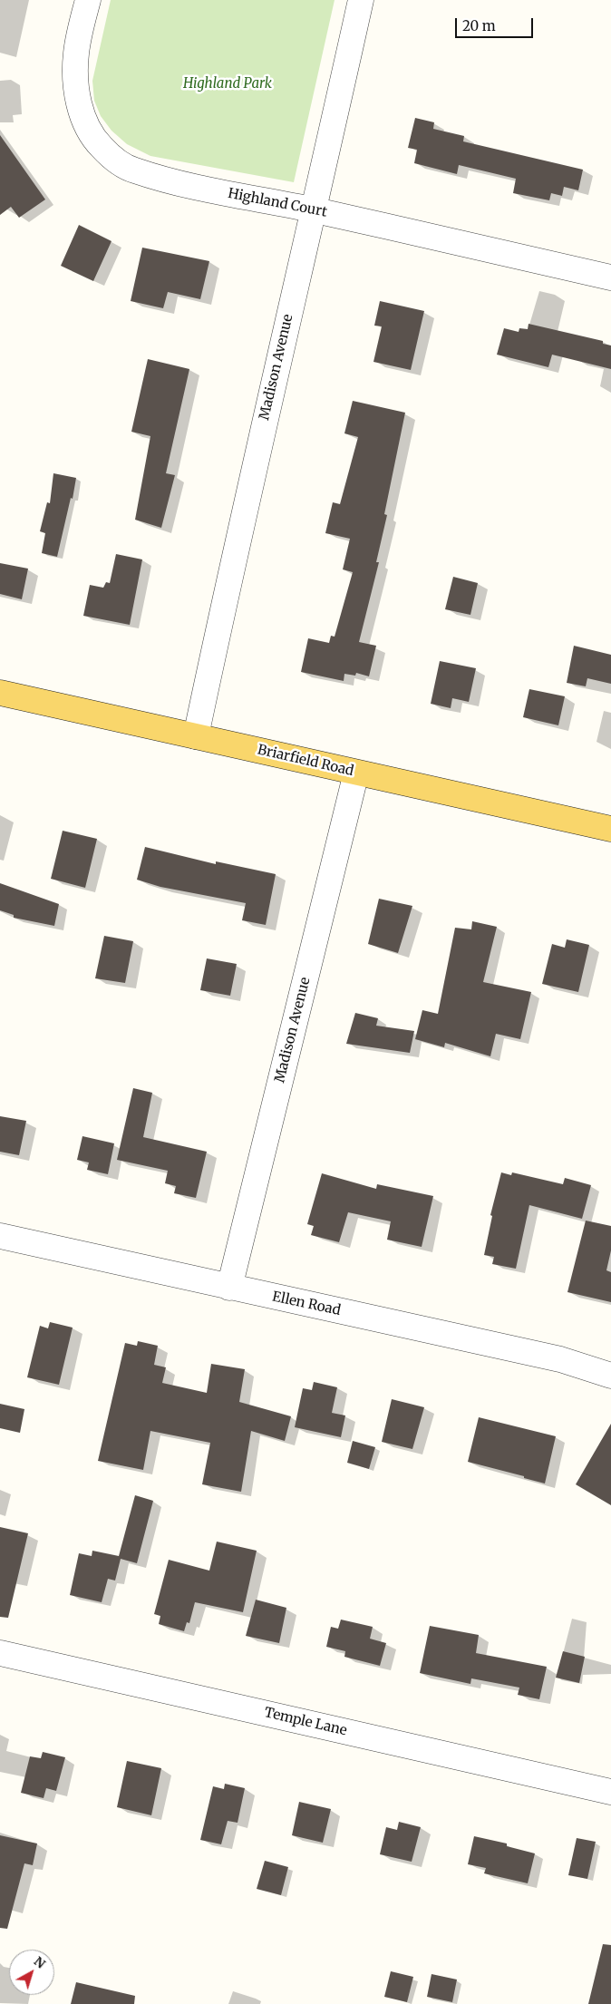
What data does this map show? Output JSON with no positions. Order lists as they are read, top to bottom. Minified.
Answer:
{"streets":{"main road":["Briarfield Road"],"street":["Highland Court","Madison Avenue","Ellen Road","Temple Lane"]},"crossings":[["Highland Court","Madison Avenue"],["Madison Avenue","Briarfield Road"],["Madison Avenue","Ellen Road"]],"parks":["Highland Park"],"scale_bar":"20 m","north":"top right"}
